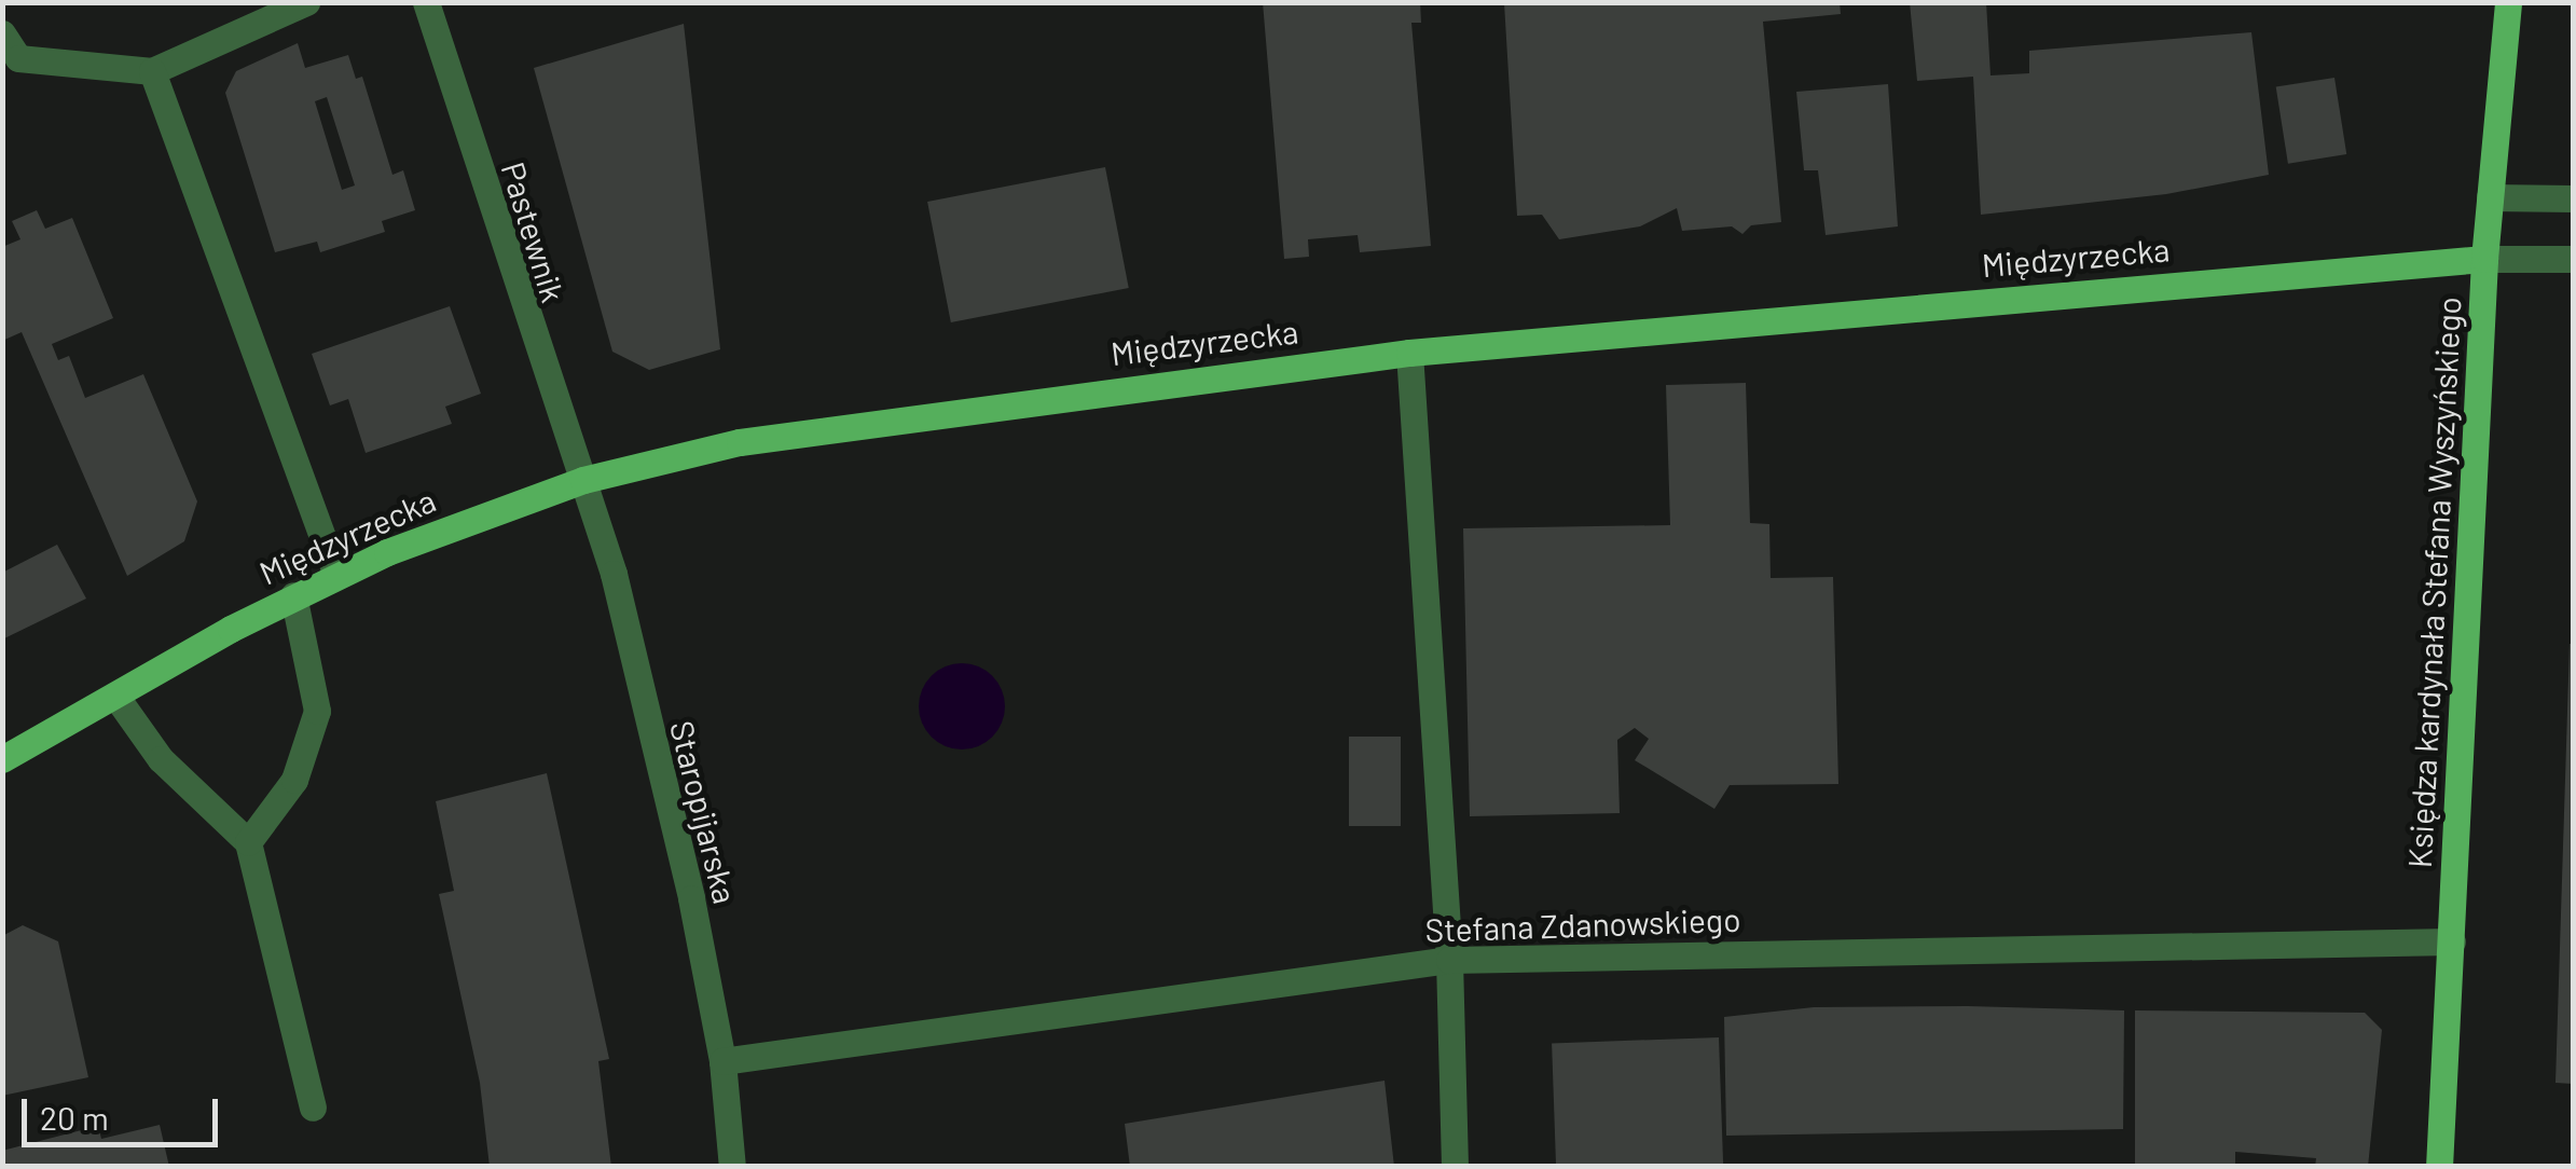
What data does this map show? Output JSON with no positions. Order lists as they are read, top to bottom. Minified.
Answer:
{"streets":{"main road":["Międzyrzecka","Księdza kardynała Stefana Wyszyńskiego"],"street":["Pastewnik","Staropijarska","Stefana Zdanowskiego"]},"crossings":[["Pastewnik","Międzyrzecka"],["Pastewnik","Staropijarska"],["Międzyrzecka","Księdza kardynała Stefana Wyszyńskiego"],["Międzyrzecka","Staropijarska"],["Księdza kardynała Stefana Wyszyńskiego","Stefana Zdanowskiego"],["Staropijarska","Stefana Zdanowskiego"]],"scale_bar":"20 m"}
